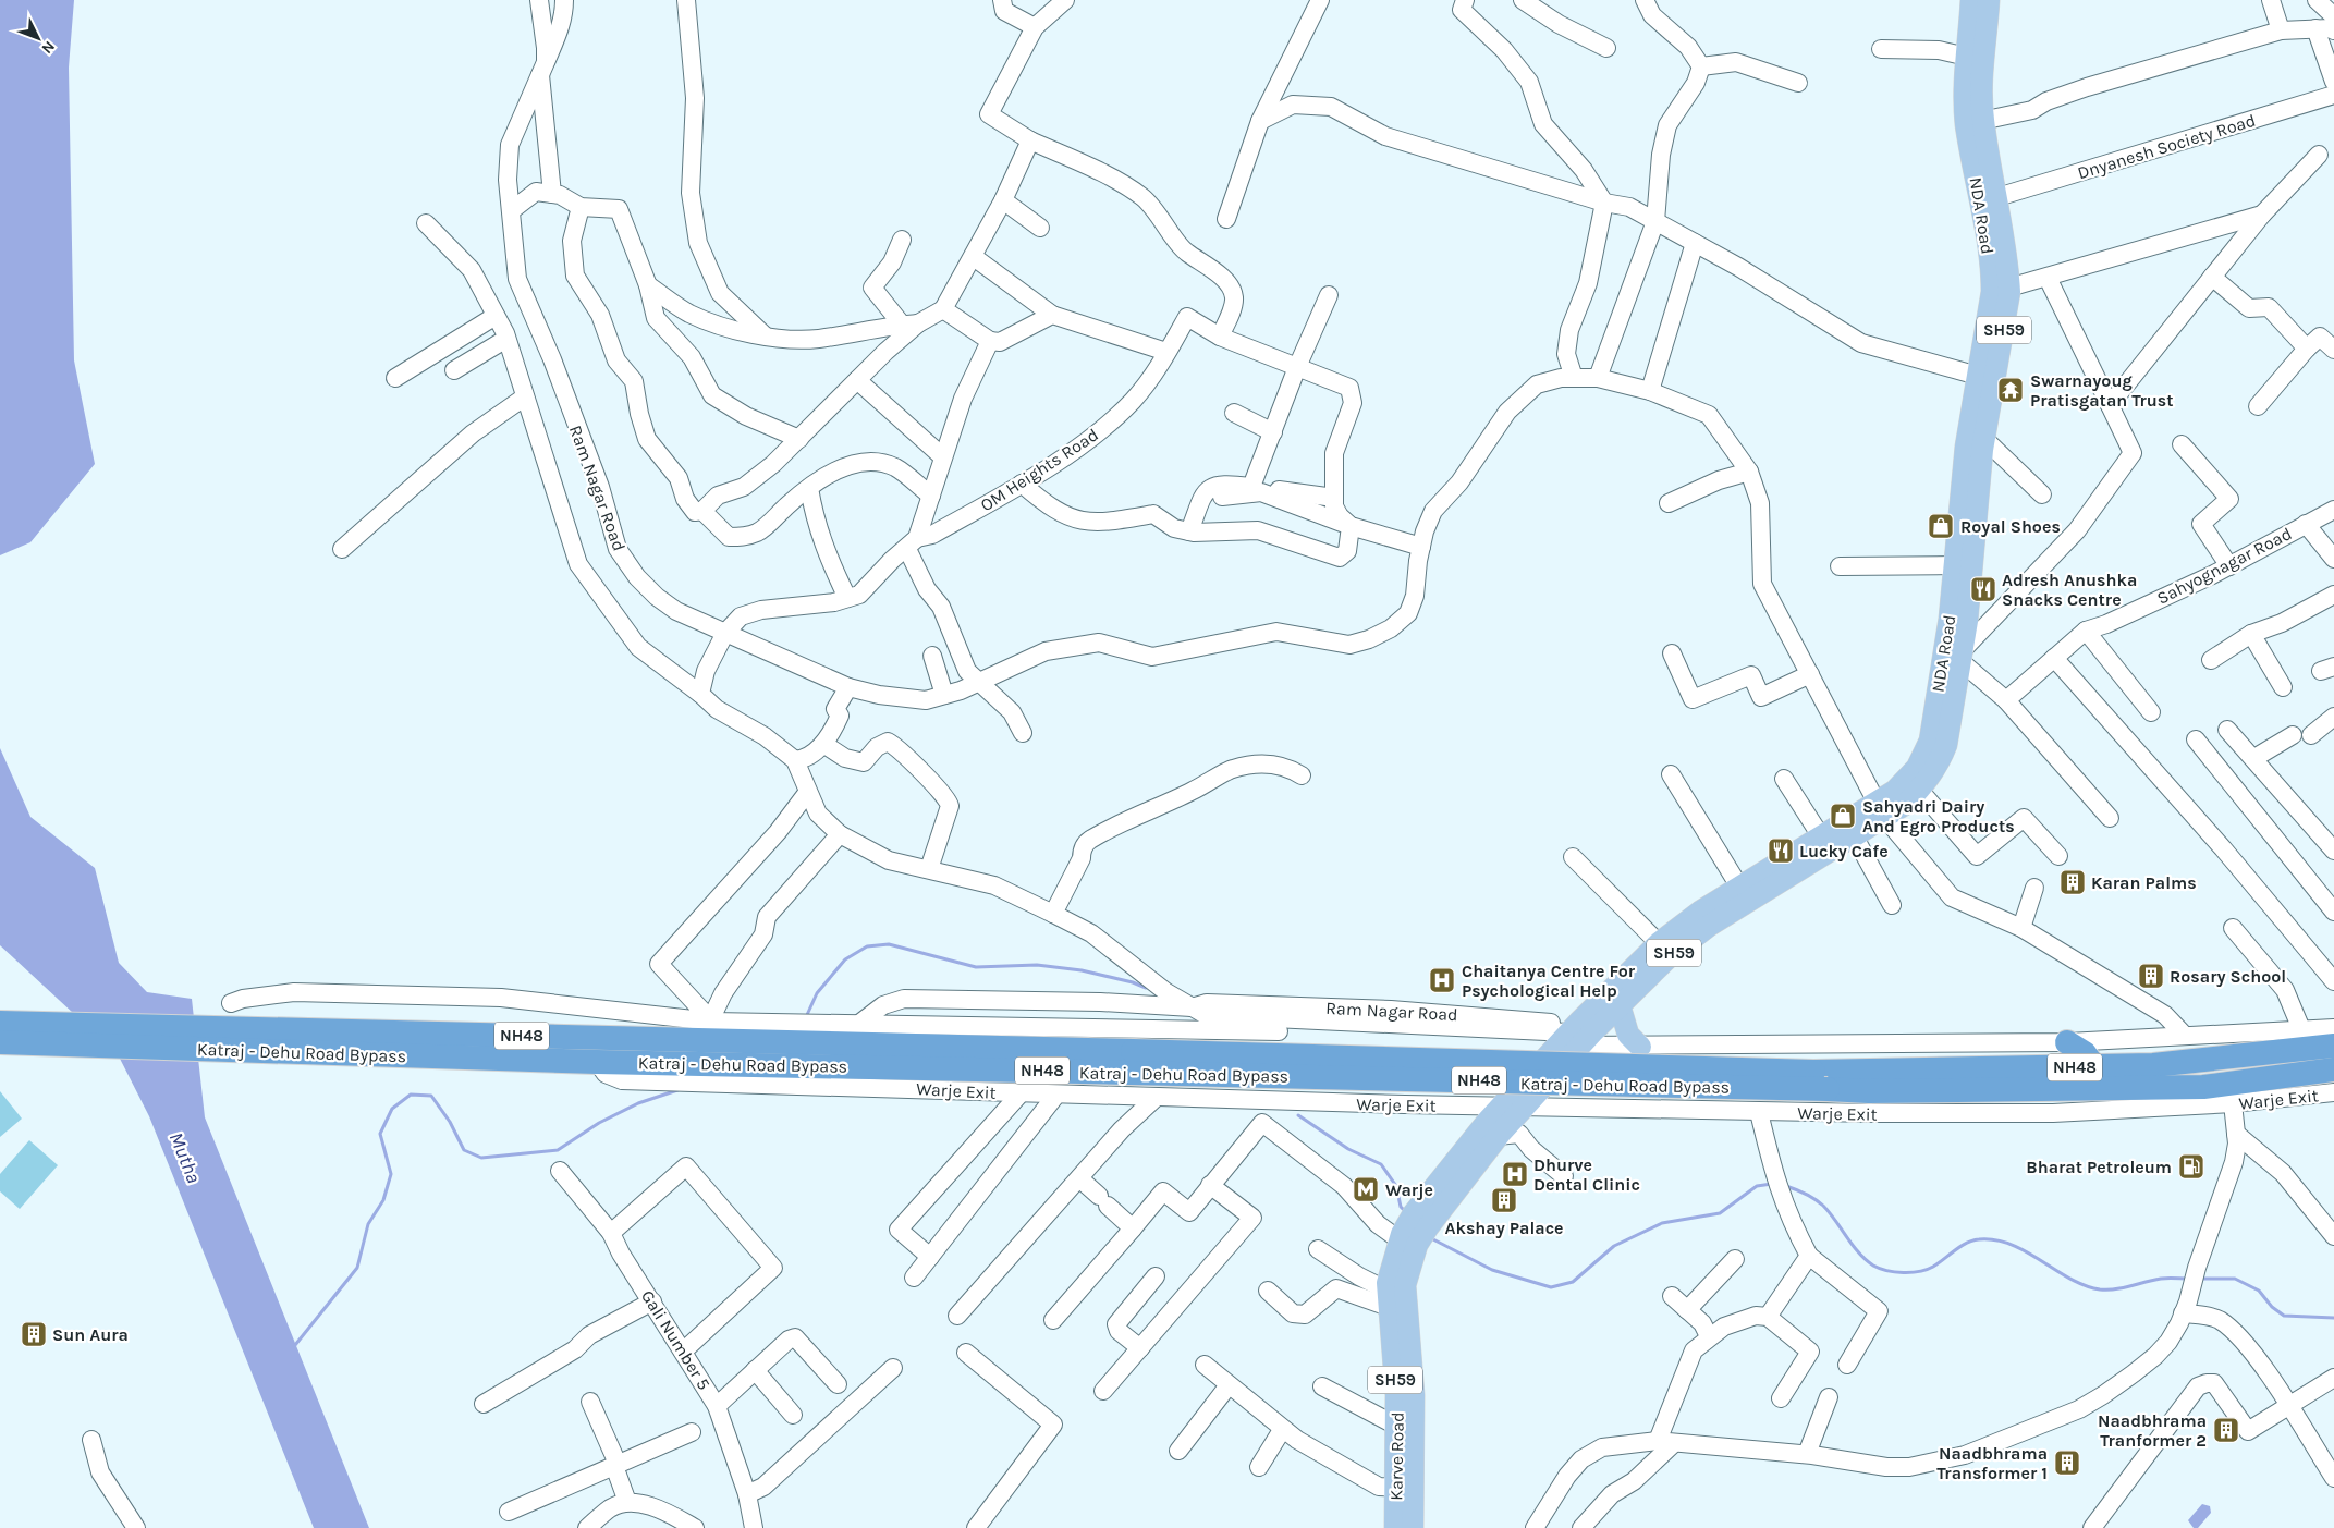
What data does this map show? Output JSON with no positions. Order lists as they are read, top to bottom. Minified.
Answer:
{"streets":{"highway":["NH48","Katraj - Dehu Road Bypass"],"main road":["NDA Road","SH59","Karve Road"],"street":["Dnyanesh Society Road","OM Heights Road","Ram Nagar Road","Sahyognagar Road","Warje Exit","Gali Number 5"]},"crossings":[["Dnyanesh Society Road","NDA Road"],["NDA Road","SH59"],["NDA Road","Ram Nagar Road"],["NDA Road","Warje Exit"],["NDA Road","Karve Road"],["SH59","Ram Nagar Road"],["SH59","Warje Exit"],["SH59","Karve Road"],["Ram Nagar Road","Warje Exit"],["Katraj - Dehu Road Bypass","Warje Exit"],["Warje Exit","Karve Road"]],"water":["Mutha"],"places":{"temple":["Swarnayoug Pratisgatan Trust"],"shop":["Royal Shoes","Sahyadri Dairy And Egro Products"],"restaurant":["Adresh Anushka Snacks Centre","Lucky Cafe"],"building":["Karan Palms","Rosary School","Akshay Palace","Sun Aura","Naadbhrama Tranformer 2","Naadbhrama Transformer 1"],"hospital":["Chaitanya Centre For Psychological Help","Dhurve Dental Clinic"],"fuel station":["Bharat Petroleum"],"metro station":["Warje"]},"north":"bottom right"}
